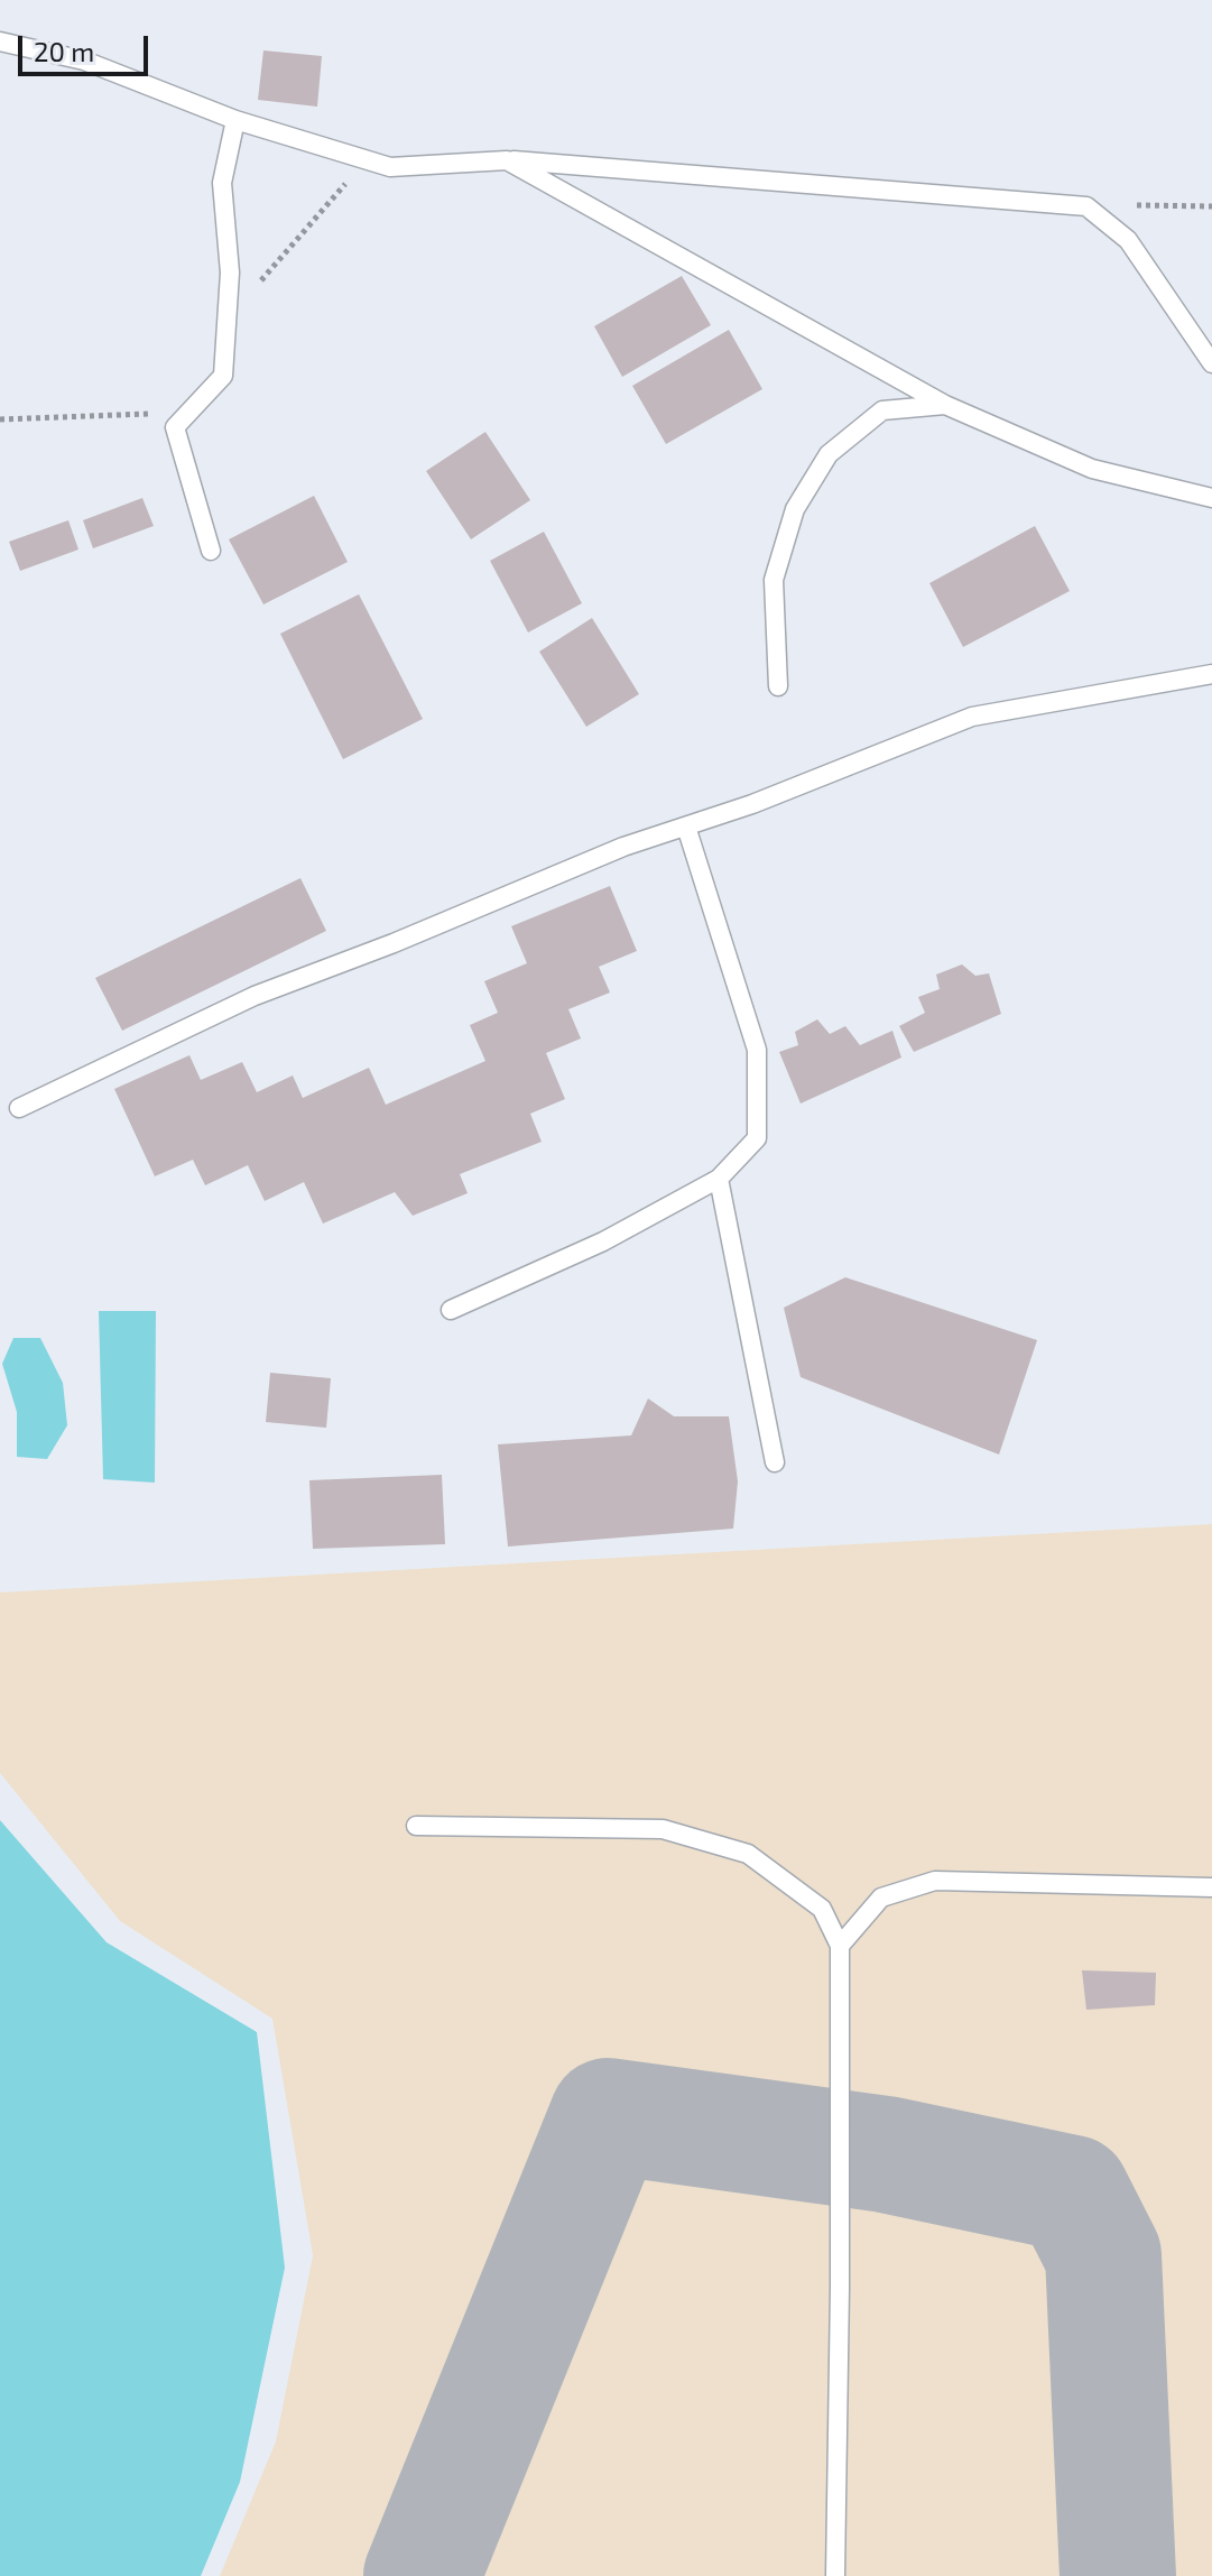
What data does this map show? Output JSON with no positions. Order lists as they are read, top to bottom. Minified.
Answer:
{"scale_bar":"20 m"}
